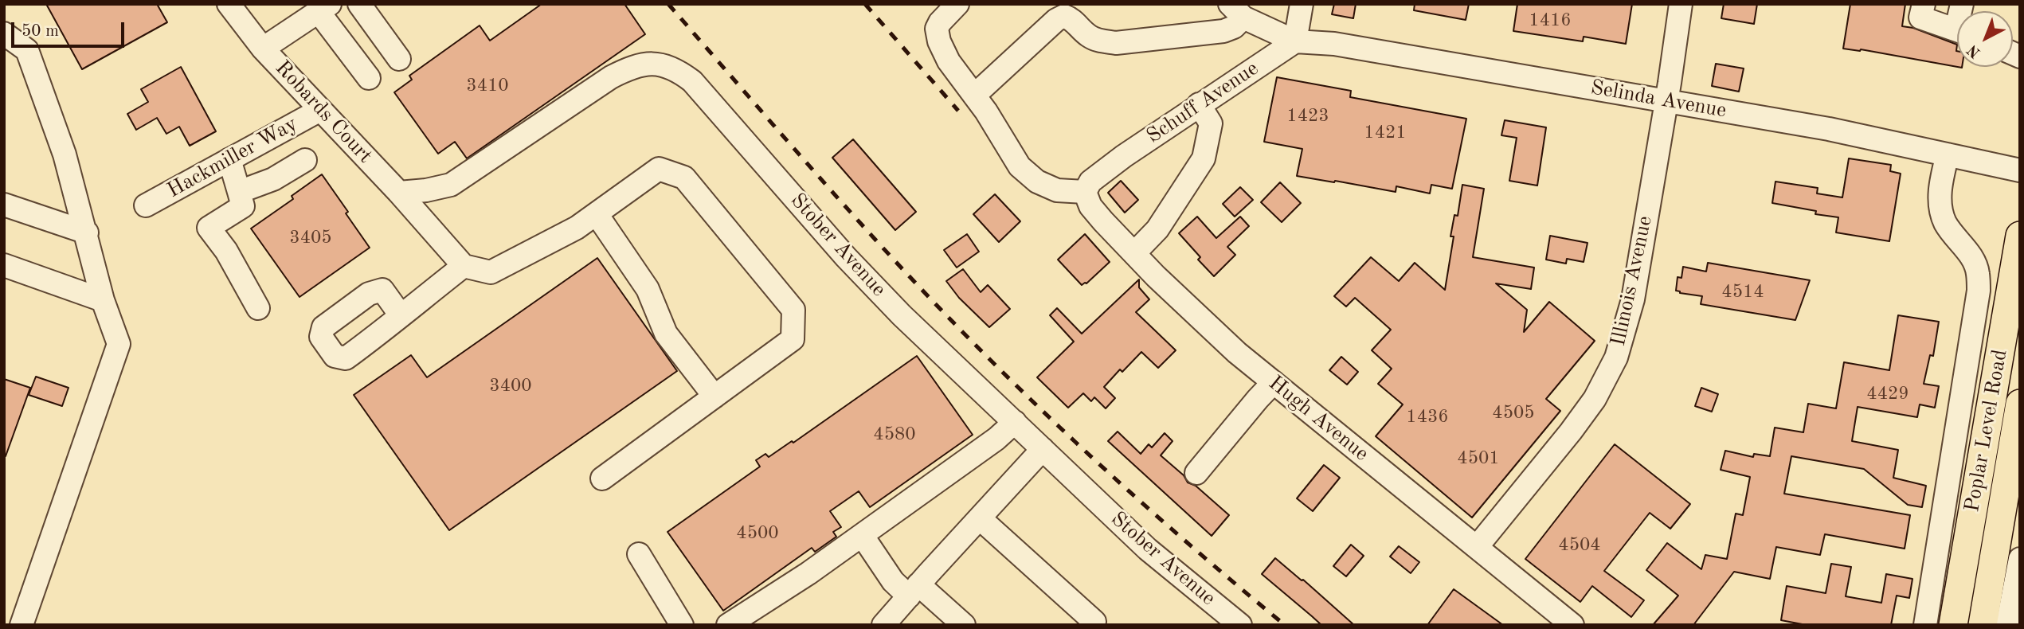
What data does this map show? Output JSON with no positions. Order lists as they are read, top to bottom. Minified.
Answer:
{"streets":{"main road":["Poplar Level Road"],"street":["Selinda Avenue","Schuff Avenue","Robards Court","Hackmiller Way","Stober Avenue","Illinois Avenue","Hugh Avenue"]},"crossings":[["Selinda Avenue","Schuff Avenue"],["Selinda Avenue","Illinois Avenue"],["Schuff Avenue","Hugh Avenue"],["Robards Court","Hackmiller Way"],["Robards Court","Stober Avenue"],["Illinois Avenue","Hugh Avenue"]],"house_numbers":["1416","3410","1423","1421","3405","4514","3400","4429","4505","1436","4580","4501","4500","4504"],"scale_bar":"50 m","north":"bottom left"}
